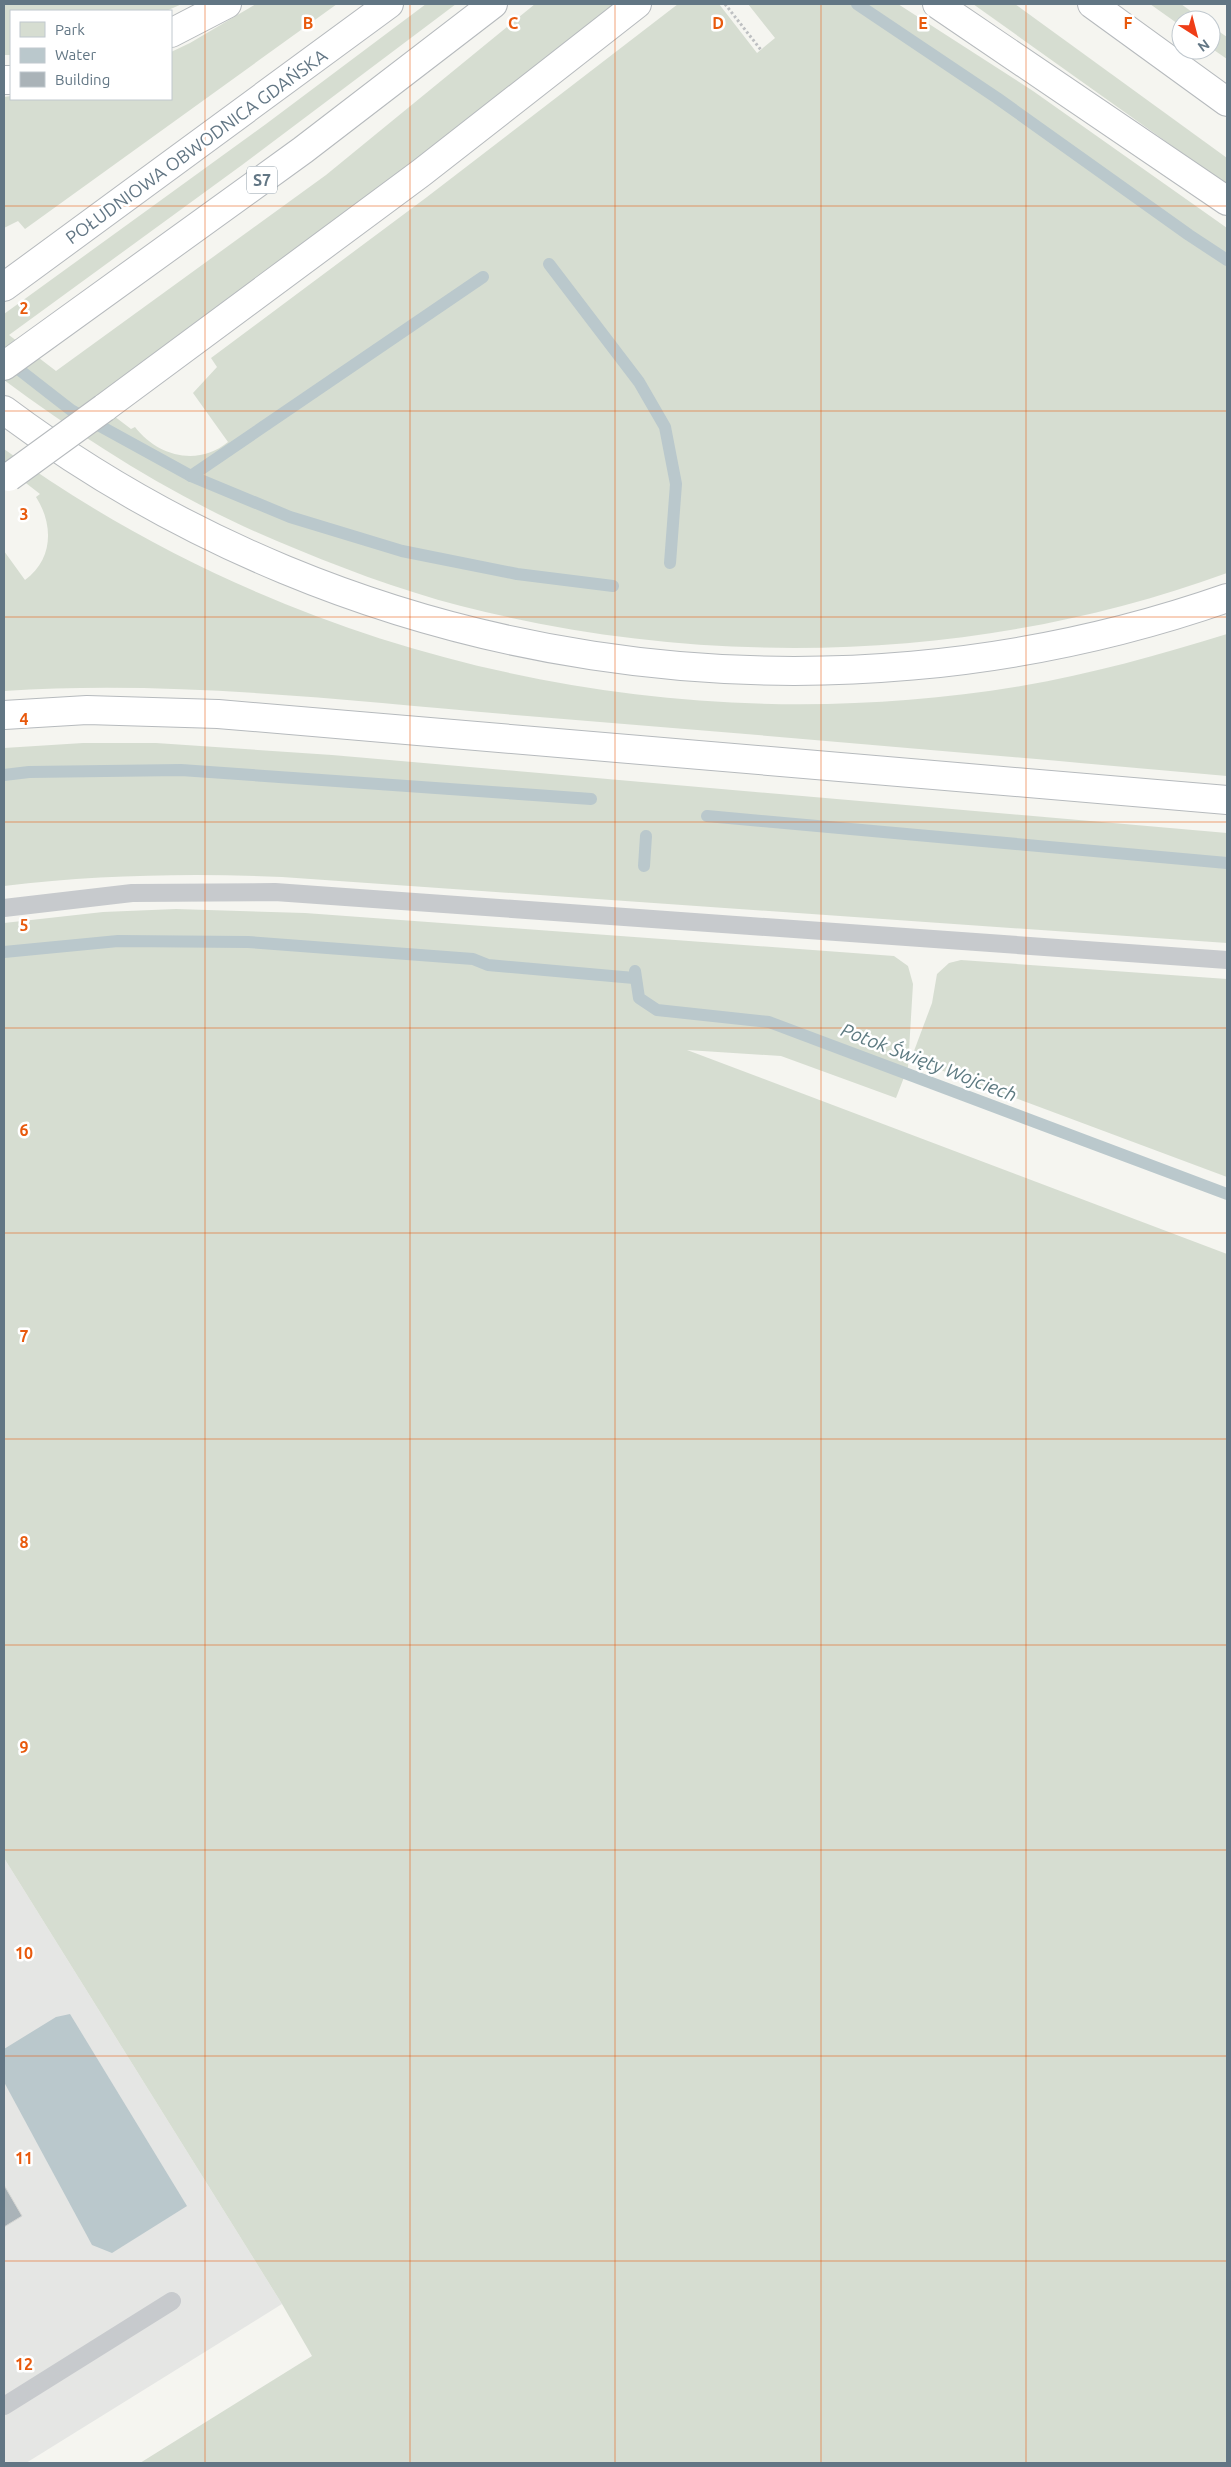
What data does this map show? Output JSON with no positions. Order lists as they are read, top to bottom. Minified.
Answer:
{"streets":{"highway":["POŁUDNIOWA OBWODNICA GDAŃSKA","S7"]},"water":["Potok Święty Wojciech"],"legend":["Park","Water","Building"],"north":"bottom right","grid":{"columns":["B","C","D","E","F"],"rows":["2","3","4","5","6","7","8","9","10","11","12"]}}
